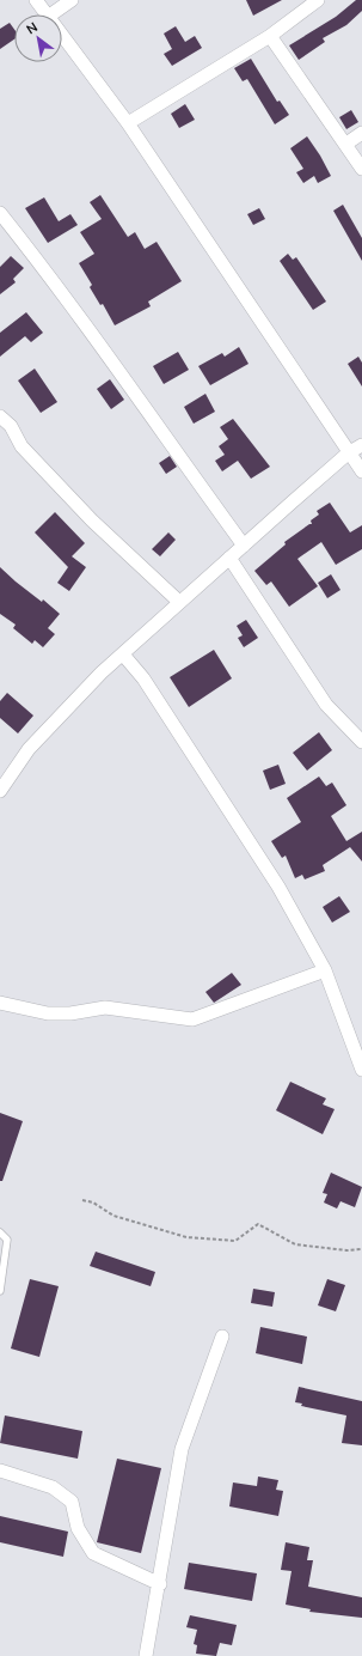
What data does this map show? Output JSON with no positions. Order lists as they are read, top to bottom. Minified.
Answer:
{"north":"top left"}
